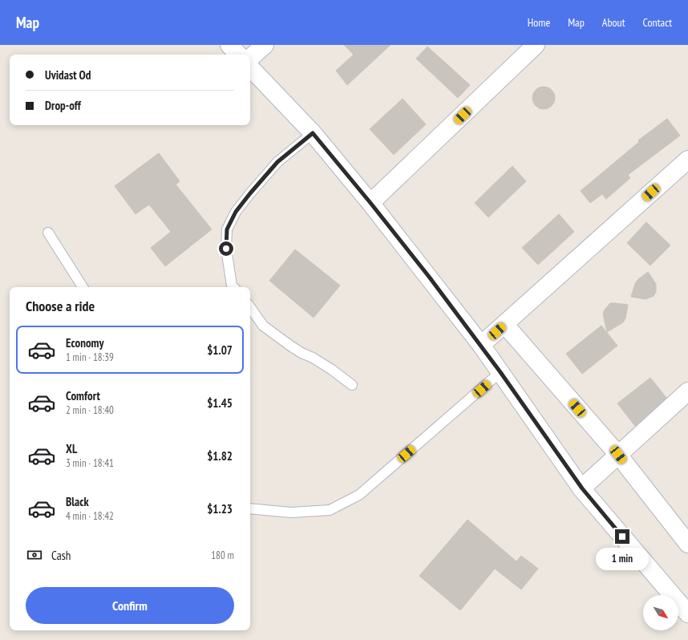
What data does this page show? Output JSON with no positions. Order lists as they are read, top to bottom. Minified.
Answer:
{"north":"bottom right","page":{"header":"Map","nav":["Home","Map","About","Contact"],"banner":["Uvidast Od","Drop-off"],"heading":"Choose a ride","list":[{"name":"Economy","note":"1 min · 18:39","value":"$1.07"},{"name":"Comfort","note":"2 min · 18:40","value":"$1.45"},{"name":"XL","note":"3 min · 18:41","value":"$1.82"},{"name":"Black","note":"4 min · 18:42","value":"$1.23"}],"pay":["Cash","180 m"],"bubble":"1 min","buttons":"Confirm"}}
